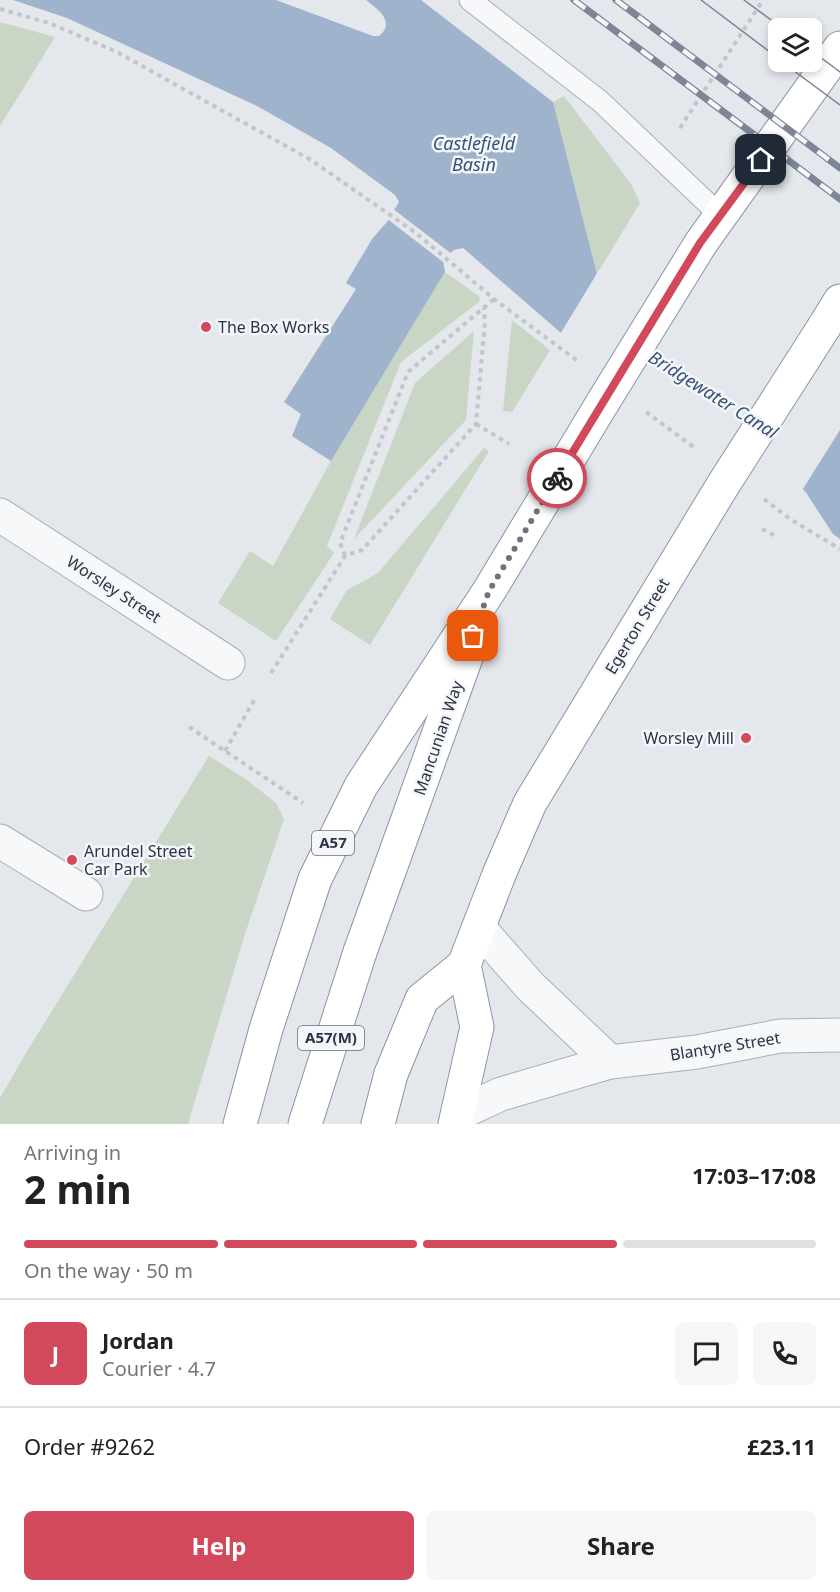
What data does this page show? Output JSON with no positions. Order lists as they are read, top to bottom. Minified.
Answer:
{"streets":{"highway":["Egerton Street","Mancunian Way","A57","A57(M)"],"street":["Worsley Street","Blantyre Street"]},"crossings":[["Mancunian Way","A57"],["Mancunian Way","A57(M)"]],"water":["Castlefield Basin","Bridgewater Canal"],"places":["The Box Works","Worsley Mill","Arundel Street Car Park"],"page":{"heading":["2 min","Arriving in","17:03–17:08"],"panel":["Jordan","Courier · 4.7","Order #9262","£23.11"],"bar":"On the way · 50 m","round":"J","buttons":["Help","Share"]}}
